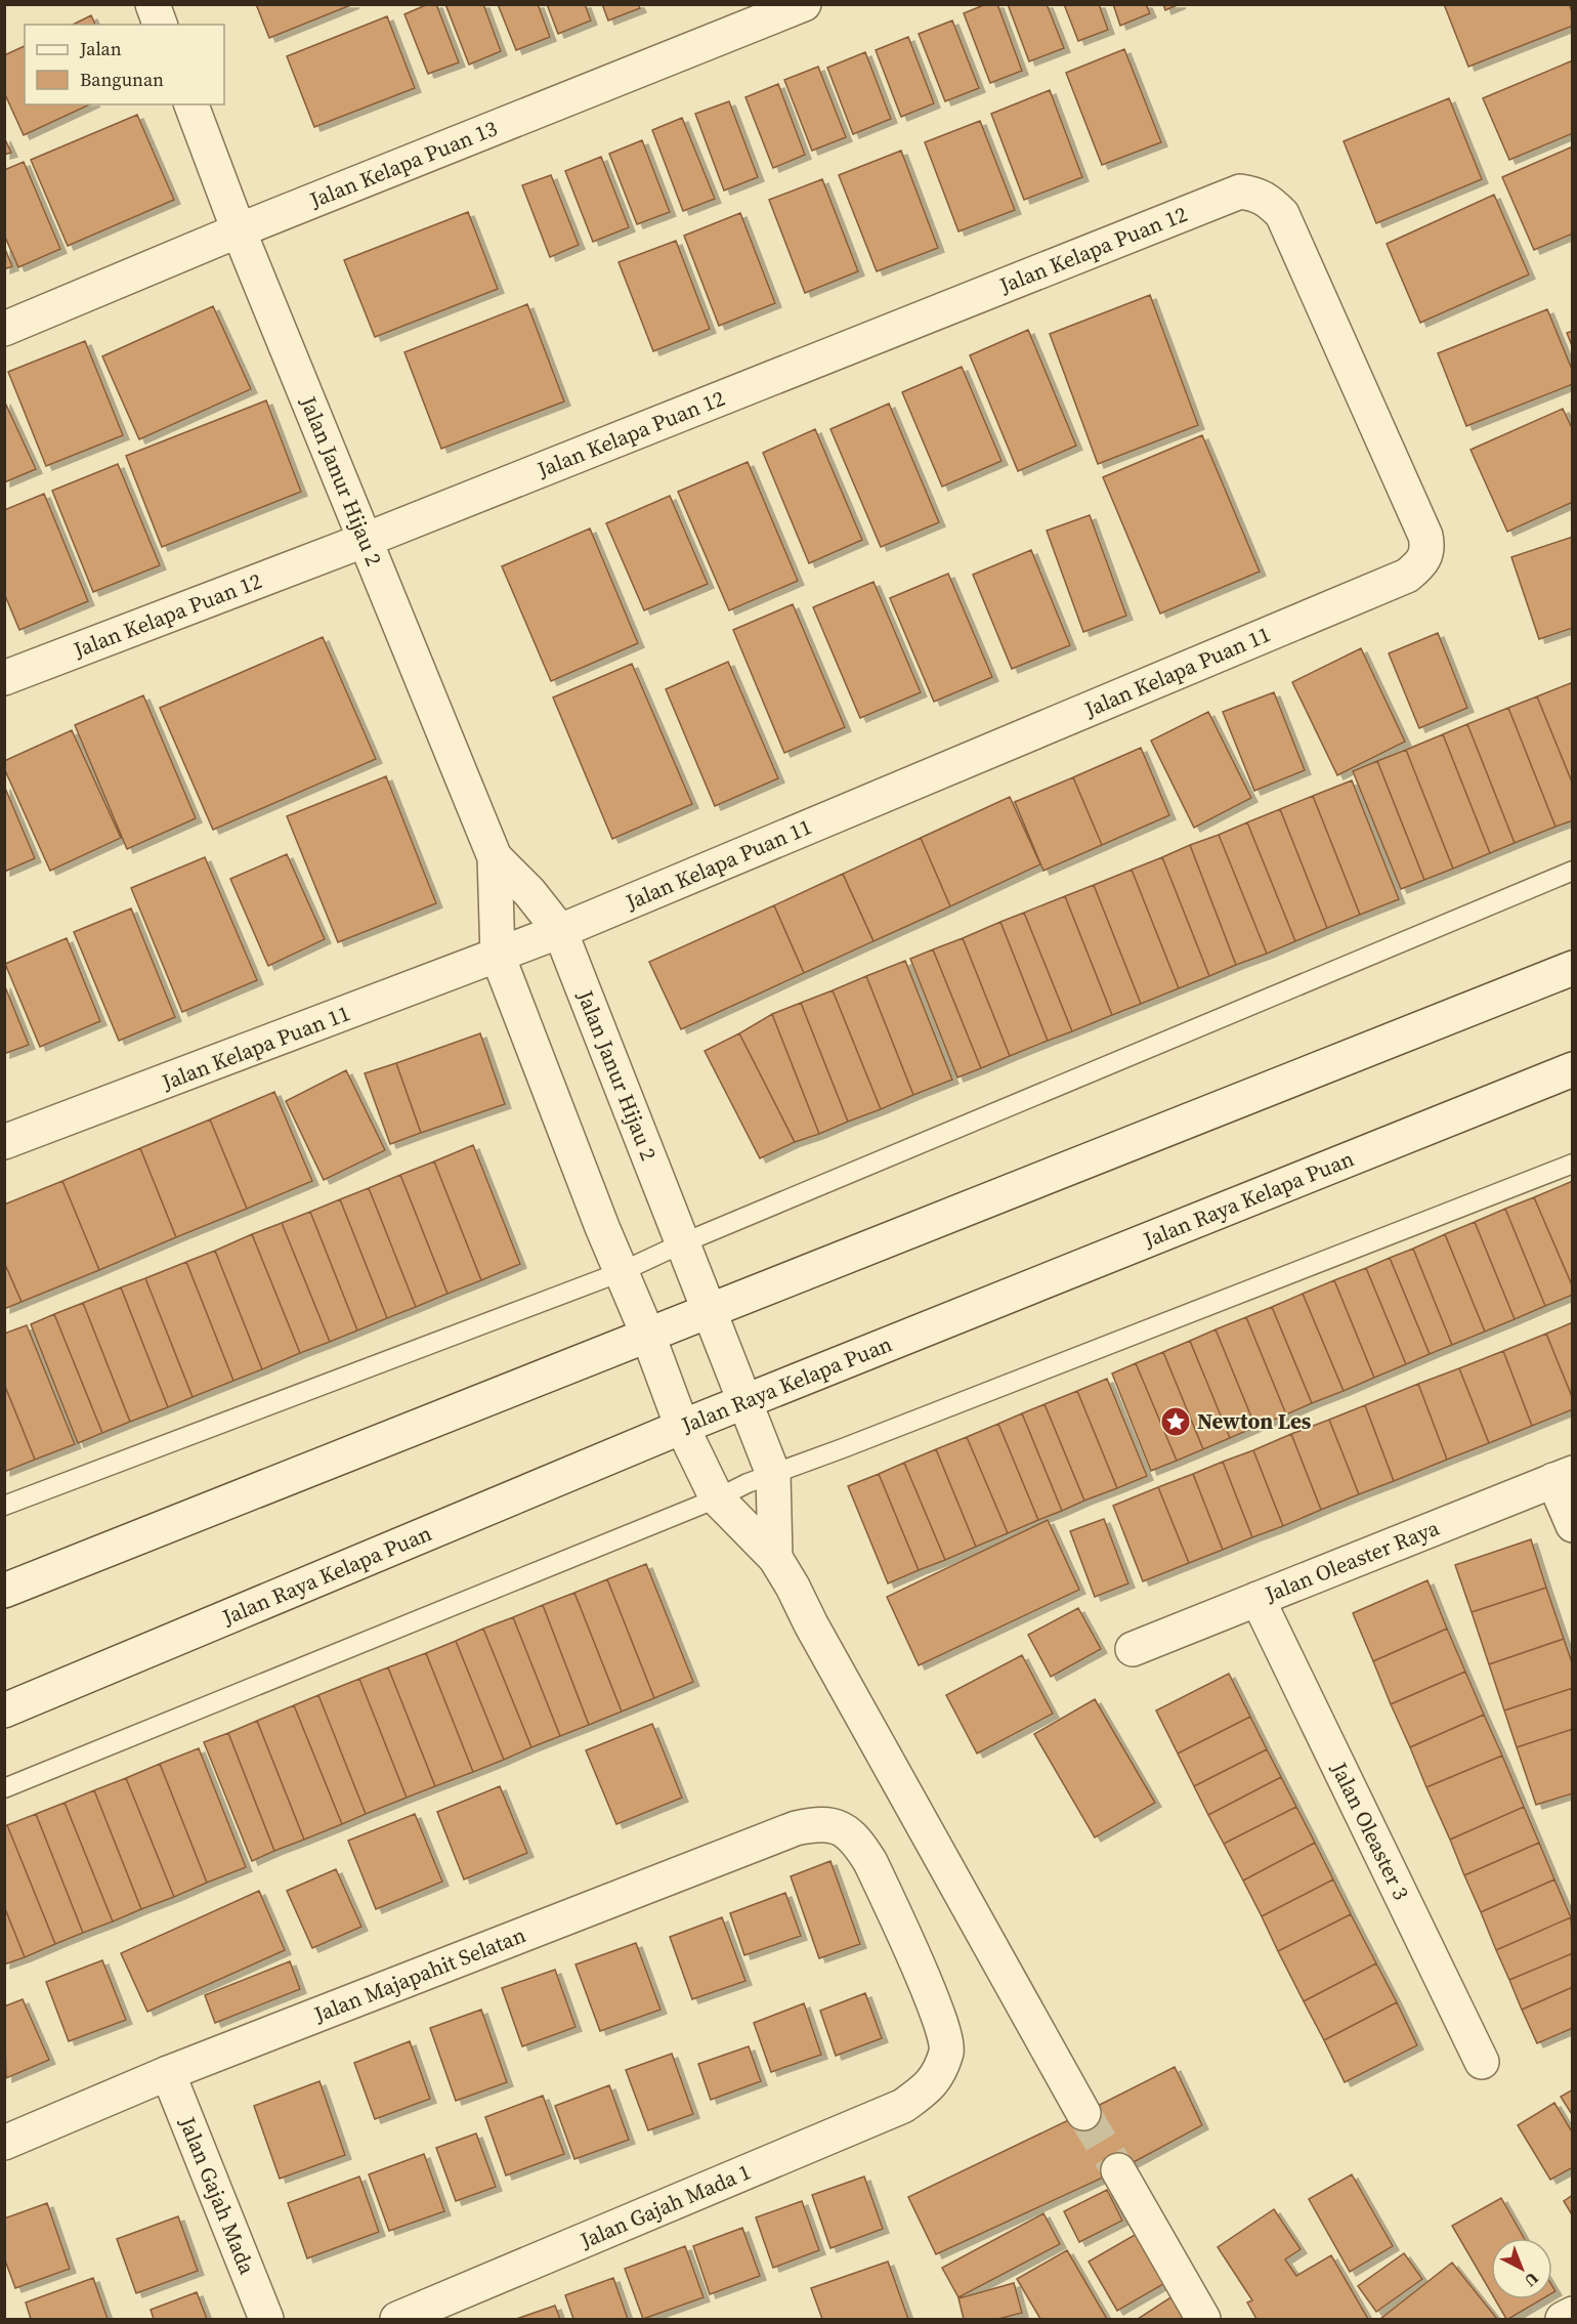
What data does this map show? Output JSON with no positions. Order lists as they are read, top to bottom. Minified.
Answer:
{"streets":{"street":["Jalan Kelapa Puan 13","Jalan Kelapa Puan 12","Jalan Janur Hijau 2","Jalan Kelapa Puan 11","Jalan Raya Kelapa Puan","Jalan Oleaster Raya","Jalan Oleaster 3","Jalan Majapahit Selatan","Jalan Gajah Mada","Jalan Gajah Mada 1"]},"crossings":[["Jalan Kelapa Puan 13","Jalan Janur Hijau 2"],["Jalan Kelapa Puan 12","Jalan Janur Hijau 2"],["Jalan Kelapa Puan 12","Jalan Kelapa Puan 11"],["Jalan Janur Hijau 2","Jalan Kelapa Puan 11"],["Jalan Janur Hijau 2","Jalan Raya Kelapa Puan"],["Jalan Oleaster Raya","Jalan Oleaster 3"],["Jalan Majapahit Selatan","Jalan Gajah Mada"],["Jalan Majapahit Selatan","Jalan Gajah Mada 1"]],"places":{"place":["Newton Les"]},"legend":["Jalan","Bangunan"],"north":"bottom right"}
